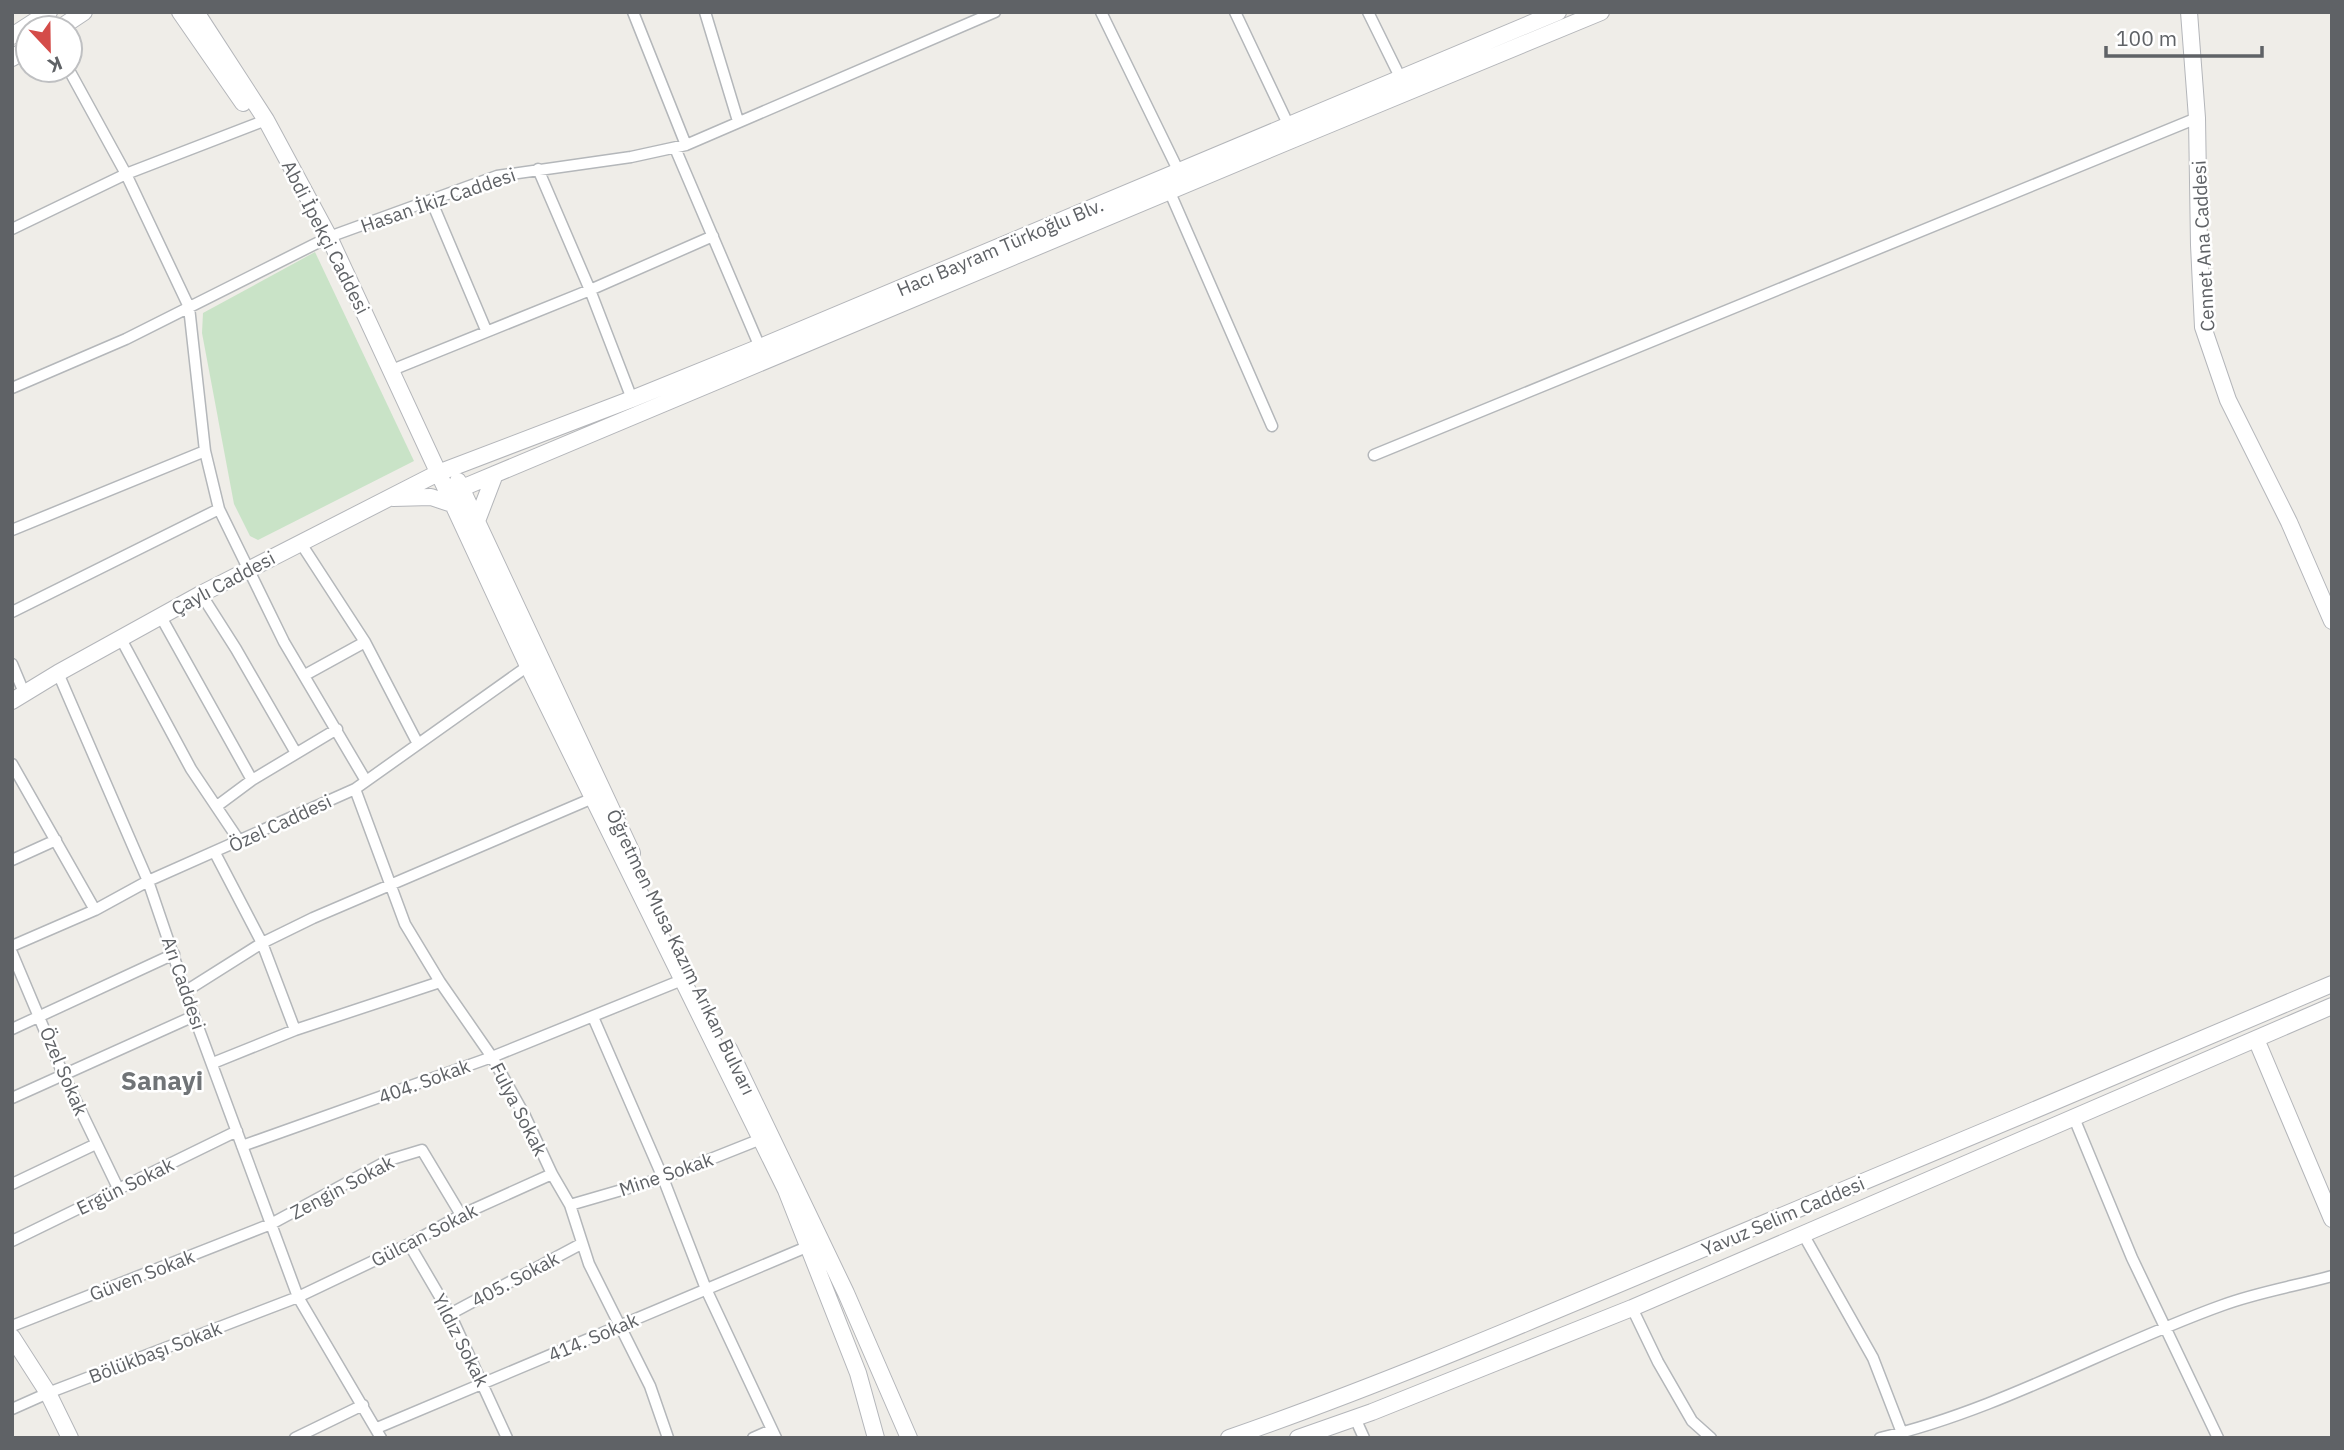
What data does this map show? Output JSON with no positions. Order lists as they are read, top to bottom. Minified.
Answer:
{"streets":{"street":["Hasan İkiz Caddesi","Abdi İpekçi Caddesi","Cennet Ana Caddesi","Hacı Bayram Türkoğlu Blv.","Çaylı Caddesi","Özel Caddesi","Öğretmen Musa Kazım Arıkan Bulvarı","Arı Caddesi","Özel Sokak","404. Sokak","Fulya Sokak","Mine Sokak","Ergün Sokak","Zengin Sokak","Yavuz Selim Caddesi","Gülcan Sokak","Güven Sokak","405. Sokak","414. Sokak","Yıldız Sokak","Bölükbaşı Sokak"]},"crossings":[["Hasan İkiz Caddesi","Abdi İpekçi Caddesi"],["Abdi İpekçi Caddesi","Hacı Bayram Türkoğlu Blv."],["Abdi İpekçi Caddesi","Çaylı Caddesi"],["Abdi İpekçi Caddesi","Öğretmen Musa Kazım Arıkan Bulvarı"],["Hacı Bayram Türkoğlu Blv.","Çaylı Caddesi"],["Hacı Bayram Türkoğlu Blv.","Öğretmen Musa Kazım Arıkan Bulvarı"],["Çaylı Caddesi","Öğretmen Musa Kazım Arıkan Bulvarı"],["Çaylı Caddesi","Arı Caddesi"],["Özel Caddesi","Öğretmen Musa Kazım Arıkan Bulvarı"],["Özel Caddesi","Arı Caddesi"],["Özel Caddesi","Fulya Sokak"],["Öğretmen Musa Kazım Arıkan Bulvarı","404. Sokak"],["Öğretmen Musa Kazım Arıkan Bulvarı","Mine Sokak"],["Öğretmen Musa Kazım Arıkan Bulvarı","414. Sokak"],["Arı Caddesi","404. Sokak"],["Arı Caddesi","Ergün Sokak"],["Arı Caddesi","Zengin Sokak"],["Arı Caddesi","Gülcan Sokak"],["Arı Caddesi","Güven Sokak"],["Arı Caddesi","414. Sokak"],["Arı Caddesi","Bölükbaşı Sokak"],["Özel Sokak","Ergün Sokak"],["404. Sokak","Fulya Sokak"],["Fulya Sokak","Mine Sokak"],["Fulya Sokak","Gülcan Sokak"],["Fulya Sokak","405. Sokak"],["Fulya Sokak","414. Sokak"],["Zengin Sokak","Gülcan Sokak"],["Zengin Sokak","Güven Sokak"],["Gülcan Sokak","Yıldız Sokak"],["Gülcan Sokak","Bölükbaşı Sokak"],["405. Sokak","Yıldız Sokak"],["414. Sokak","Yıldız Sokak"]],"districts":["Sanayi"],"scale_bar":"100 m","north":"bottom"}
